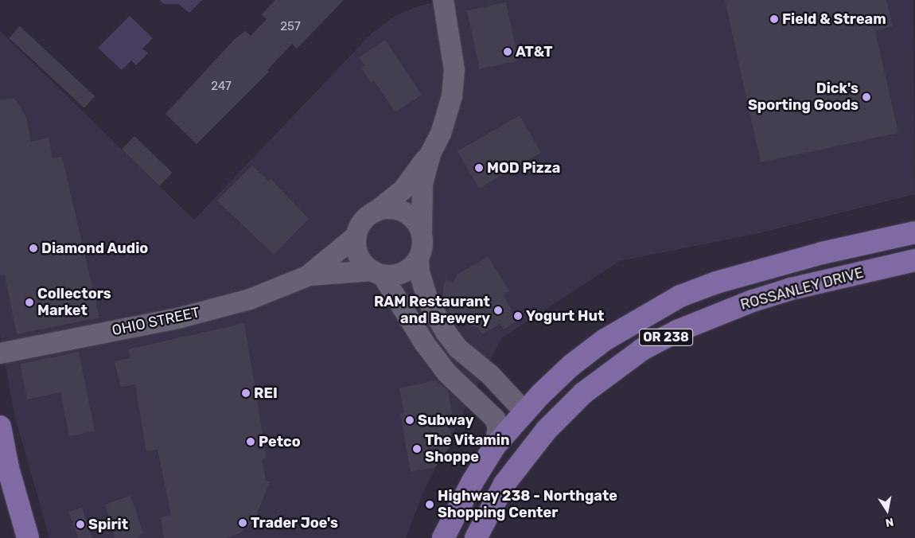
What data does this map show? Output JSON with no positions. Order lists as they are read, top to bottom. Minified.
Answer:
{"streets":{"main road":["ROSSANLEY DRIVE","OR 238"],"street":["OHIO STREET"]},"crossings":[["ROSSANLEY DRIVE","OR 238"]],"places":["Field & Stream","AT&T","Dick's Sporting Goods","MOD Pizza","Diamond Audio","Collectors Market","RAM Restaurant and Brewery","Yogurt Hut","REI","Subway","Petco","The Vitamin Shoppe","Highway 238 - Northgate Shopping Center","Trader Joe's","Spirit"],"house_numbers":["257","247"],"north":"bottom"}
